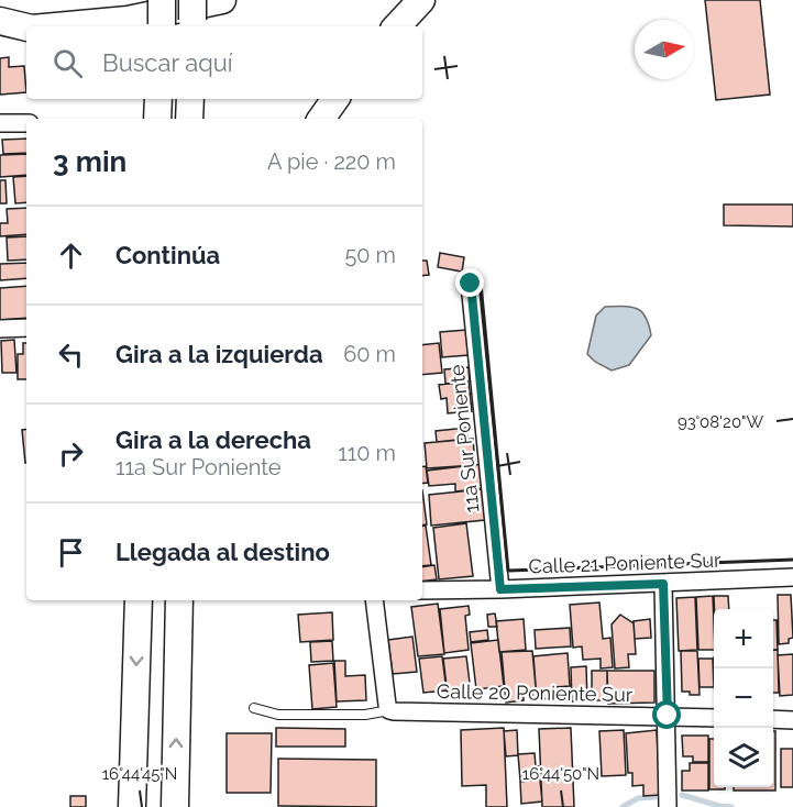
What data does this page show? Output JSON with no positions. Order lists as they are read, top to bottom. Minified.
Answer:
{"streets":{"street":["11a Sur Poniente","Calle 21 Poniente Sur","Calle 20 Poniente Sur"]},"crossings":[["11a Sur Poniente","Calle 21 Poniente Sur"]],"north":"right","page":{"search":"Buscar aquí","heading":["3 min","A pie · 220 m"],"list":[["Continúa","50 m"],["Gira a la izquierda","60 m"],["Gira a la derecha","11a Sur Poniente","110 m"],"Llegada al destino"],"map_buttons":["+","−"]},"coordinates":["93°08'20\"W","16°44'45\"N","16°44'50\"N"]}
